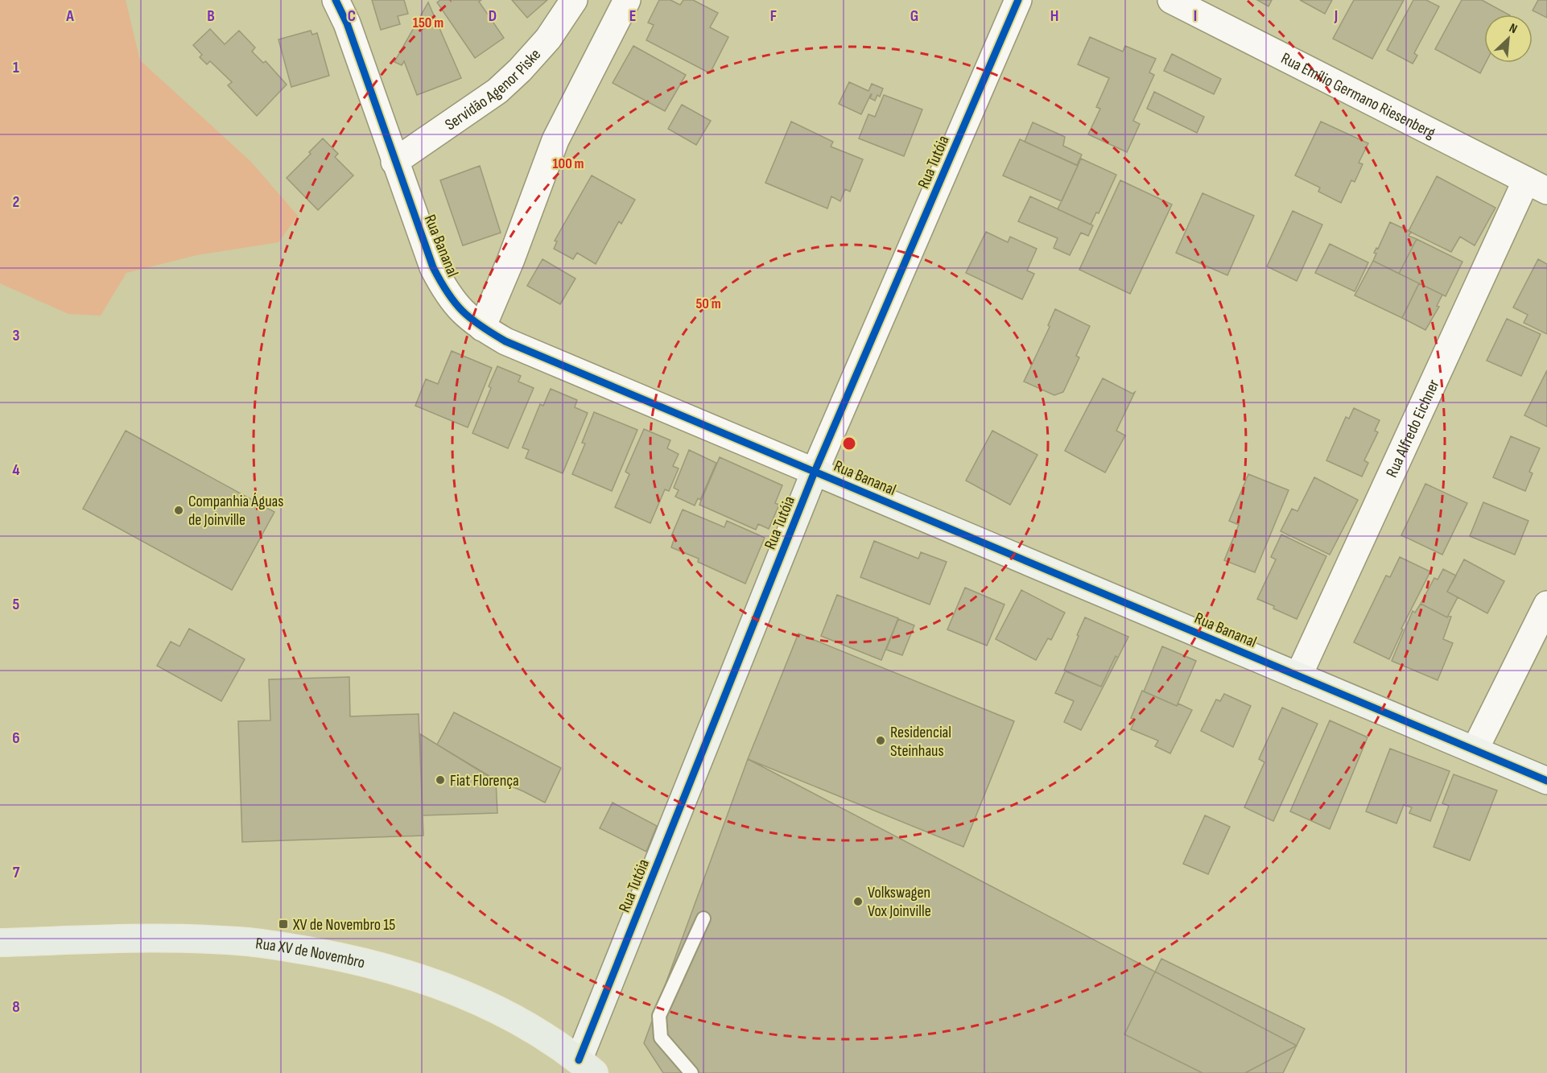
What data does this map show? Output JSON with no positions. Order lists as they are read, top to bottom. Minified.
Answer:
{"streets":{"main road":["Rua XV de Novembro"],"street":["Servidão Agenor Piske","Rua Emílio Germano Riesenberg","Rua Tutóia","Rua Bananal","Rua Alfredo Eichner"]},"crossings":[["Servidão Agenor Piske","Rua Bananal"],["Rua Emílio Germano Riesenberg","Rua Alfredo Eichner"],["Rua Tutóia","Rua Bananal"],["Rua Tutóia","Rua XV de Novembro"],["Rua Bananal","Rua Alfredo Eichner"]],"places":{"other":["Companhia Águas de Joinville","Residencial Steinhaus","Fiat Florença","Volkswagen Vox Joinville"],"transit":["XV de Novembro 15"]},"north":"top right","grid":{"columns":["A","B","C","D","E","F","G","H","I","J"],"rows":["1","2","3","4","5","6","7","8"]},"rings":["150 m","100 m","50 m"]}
